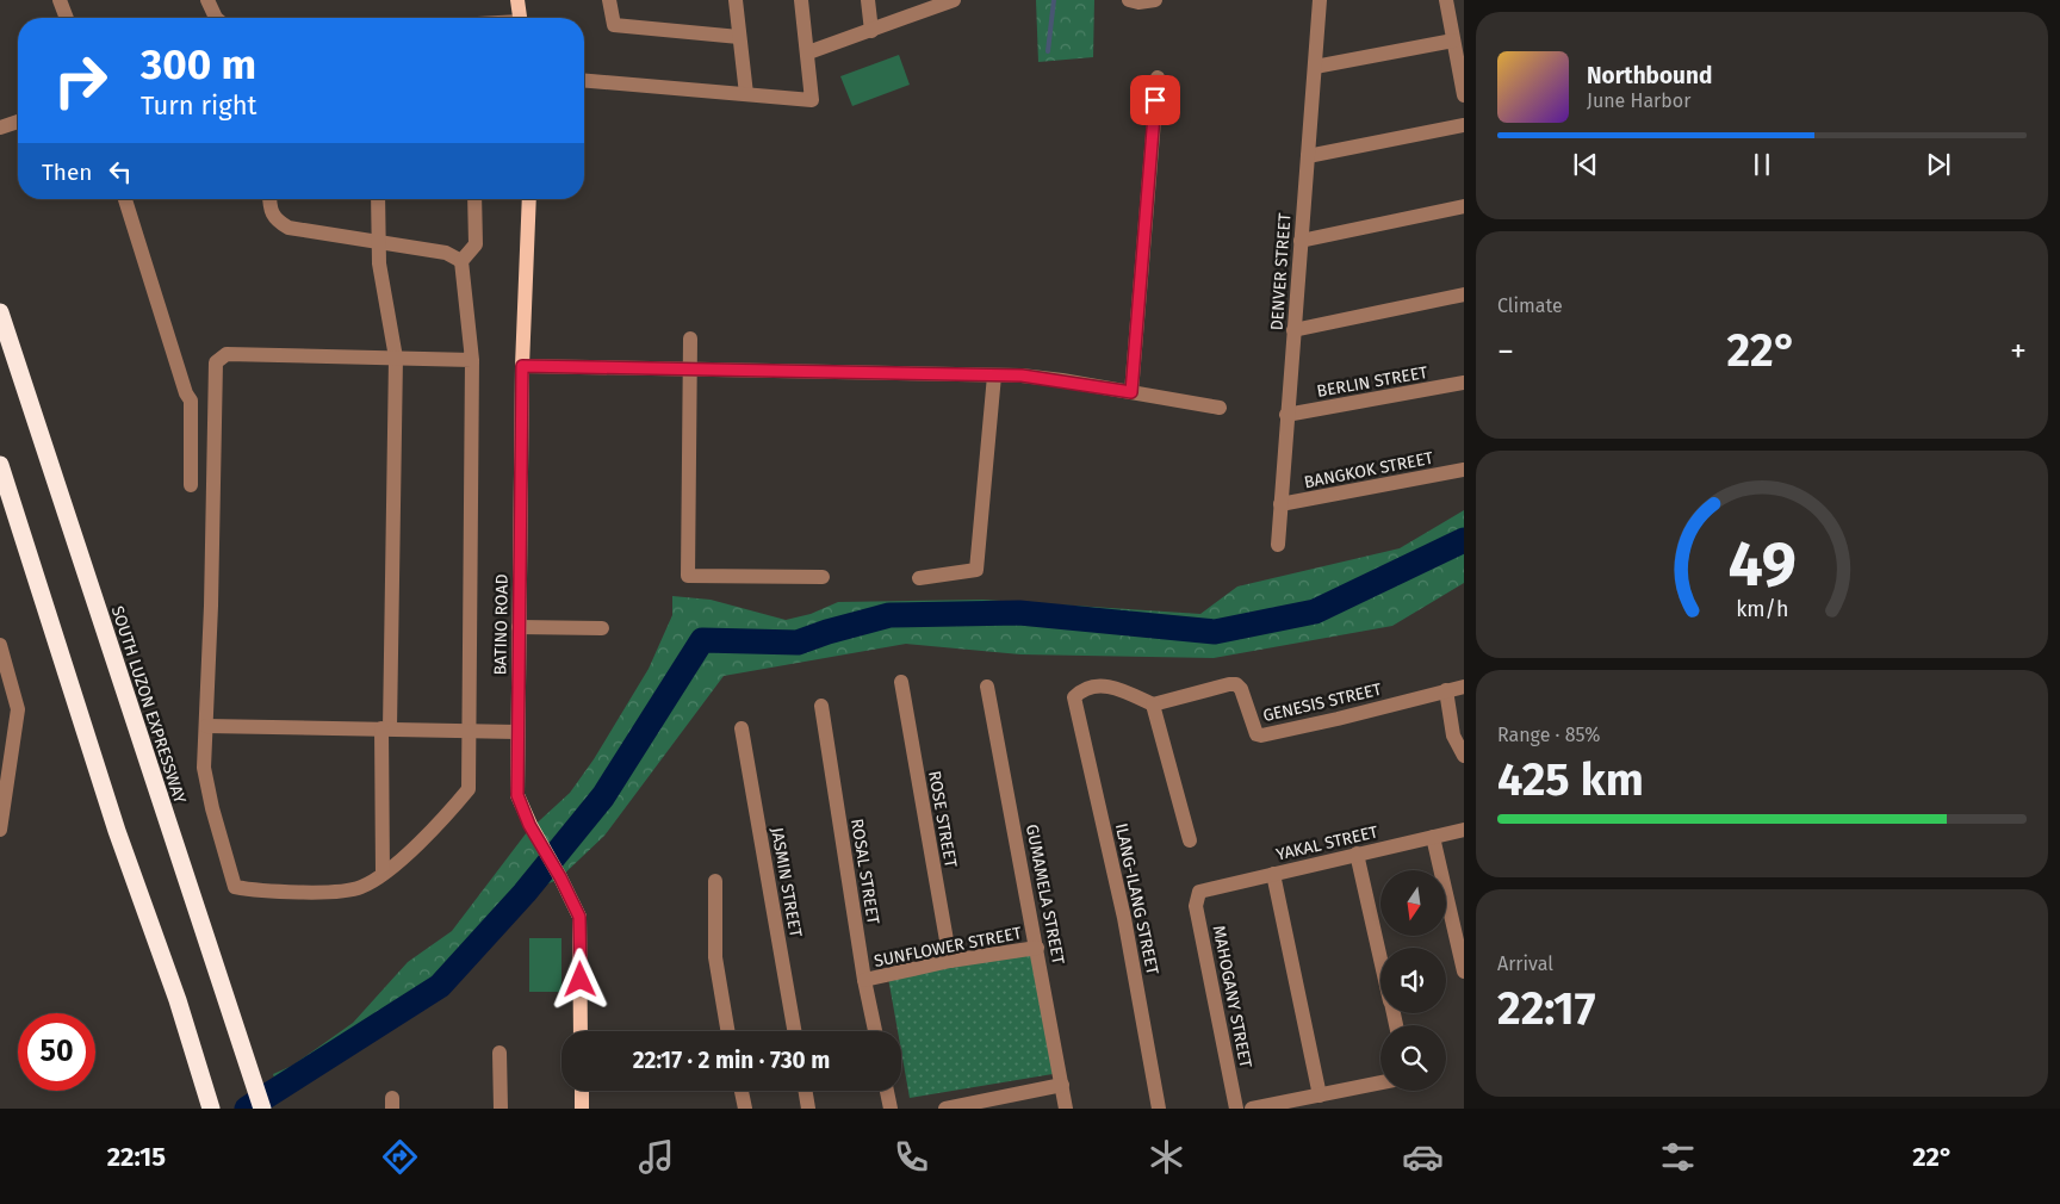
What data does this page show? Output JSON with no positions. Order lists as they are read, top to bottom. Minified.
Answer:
{"streets":{"highway":["SOUTH LUZON EXPRESSWAY"],"main road":["BATINO ROAD"],"street":["DENVER STREET","BERLIN STREET","BANGKOK STREET","GENESIS STREET","ROSE STREET","YAKAL STREET","ROSAL STREET","JASMIN STREET","GUMAMELA STREET","ILANG-ILANG STREET","SUNFLOWER STREET","MAHOGANY STREET"]},"crossings":[["DENVER STREET","BERLIN STREET"],["DENVER STREET","BANGKOK STREET"],["GENESIS STREET","ILANG-ILANG STREET"],["ROSE STREET","SUNFLOWER STREET"],["YAKAL STREET","MAHOGANY STREET"],["ROSAL STREET","SUNFLOWER STREET"],["GUMAMELA STREET","SUNFLOWER STREET"]],"north":"bottom","page":{"turn":["300 m","Turn right"],"song":["Northbound","June Harbor"],"then":"Then","tile":["Climate",["Range · 85%","425 km"],["Arrival","22:17"]],"heat":["−","22°","+"],"limit":"50","trip":"22:17 · 2 min · 730 m","tabs":["22:15","22°"],"gauge":["49","km/h"]}}
